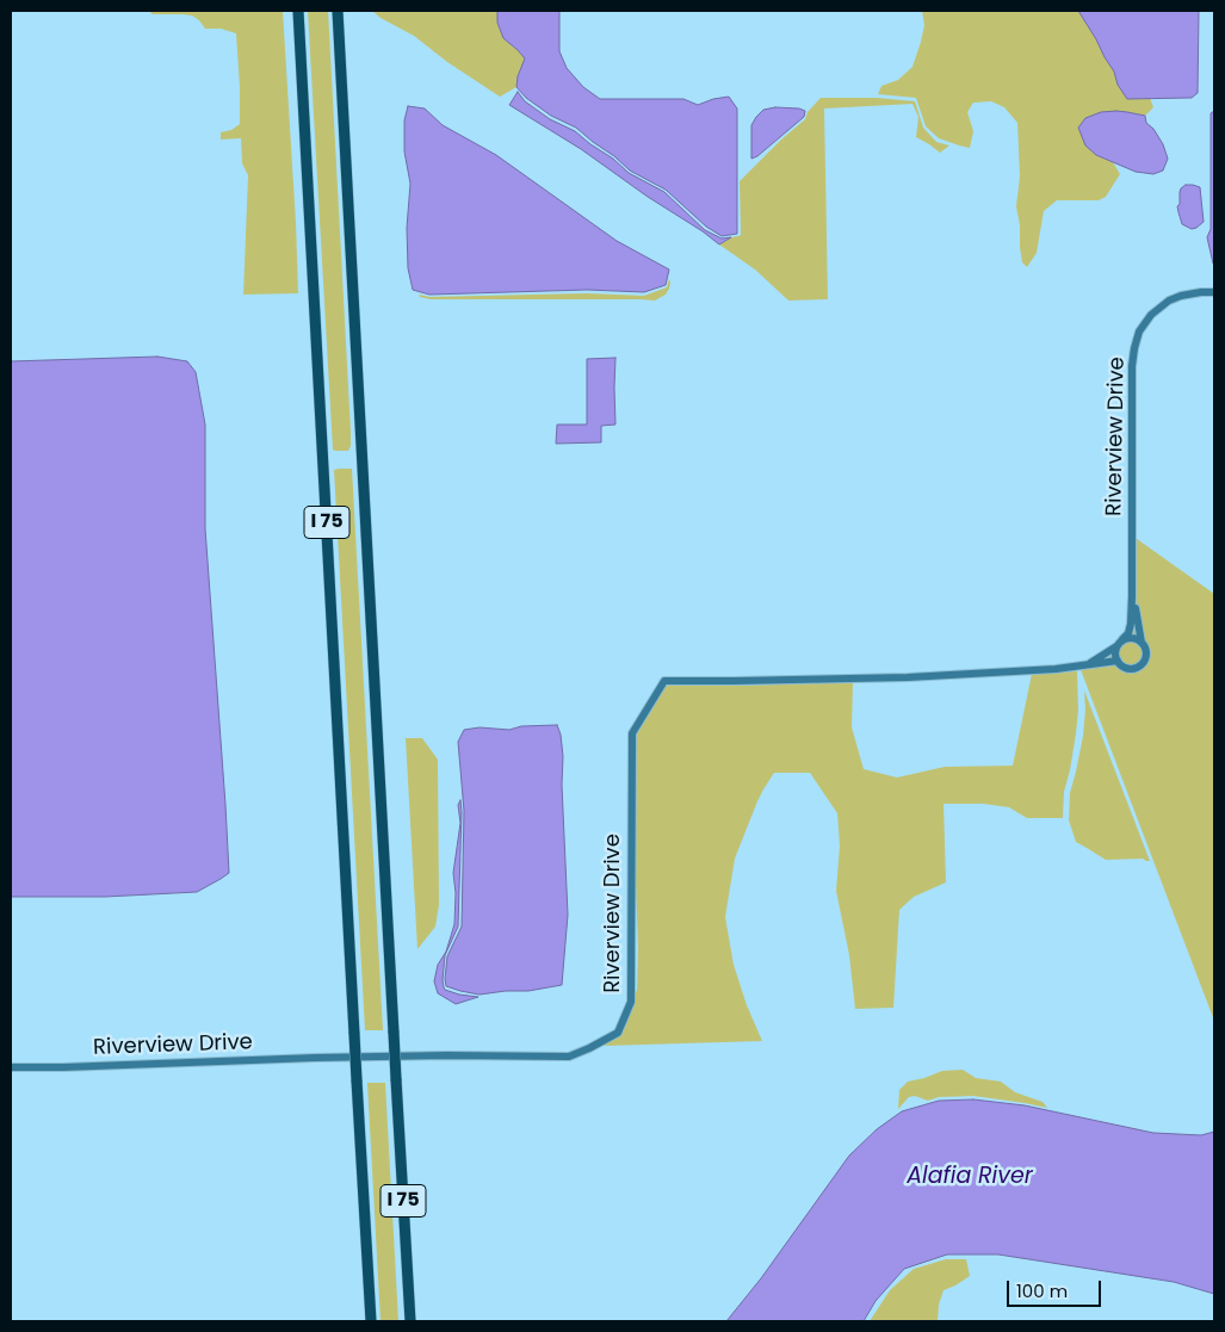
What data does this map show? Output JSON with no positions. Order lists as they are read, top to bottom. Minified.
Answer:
{"streets":{"highway":["I 75"],"street":["Riverview Drive"]},"water":["Alafia River"],"scale_bar":"100 m"}
